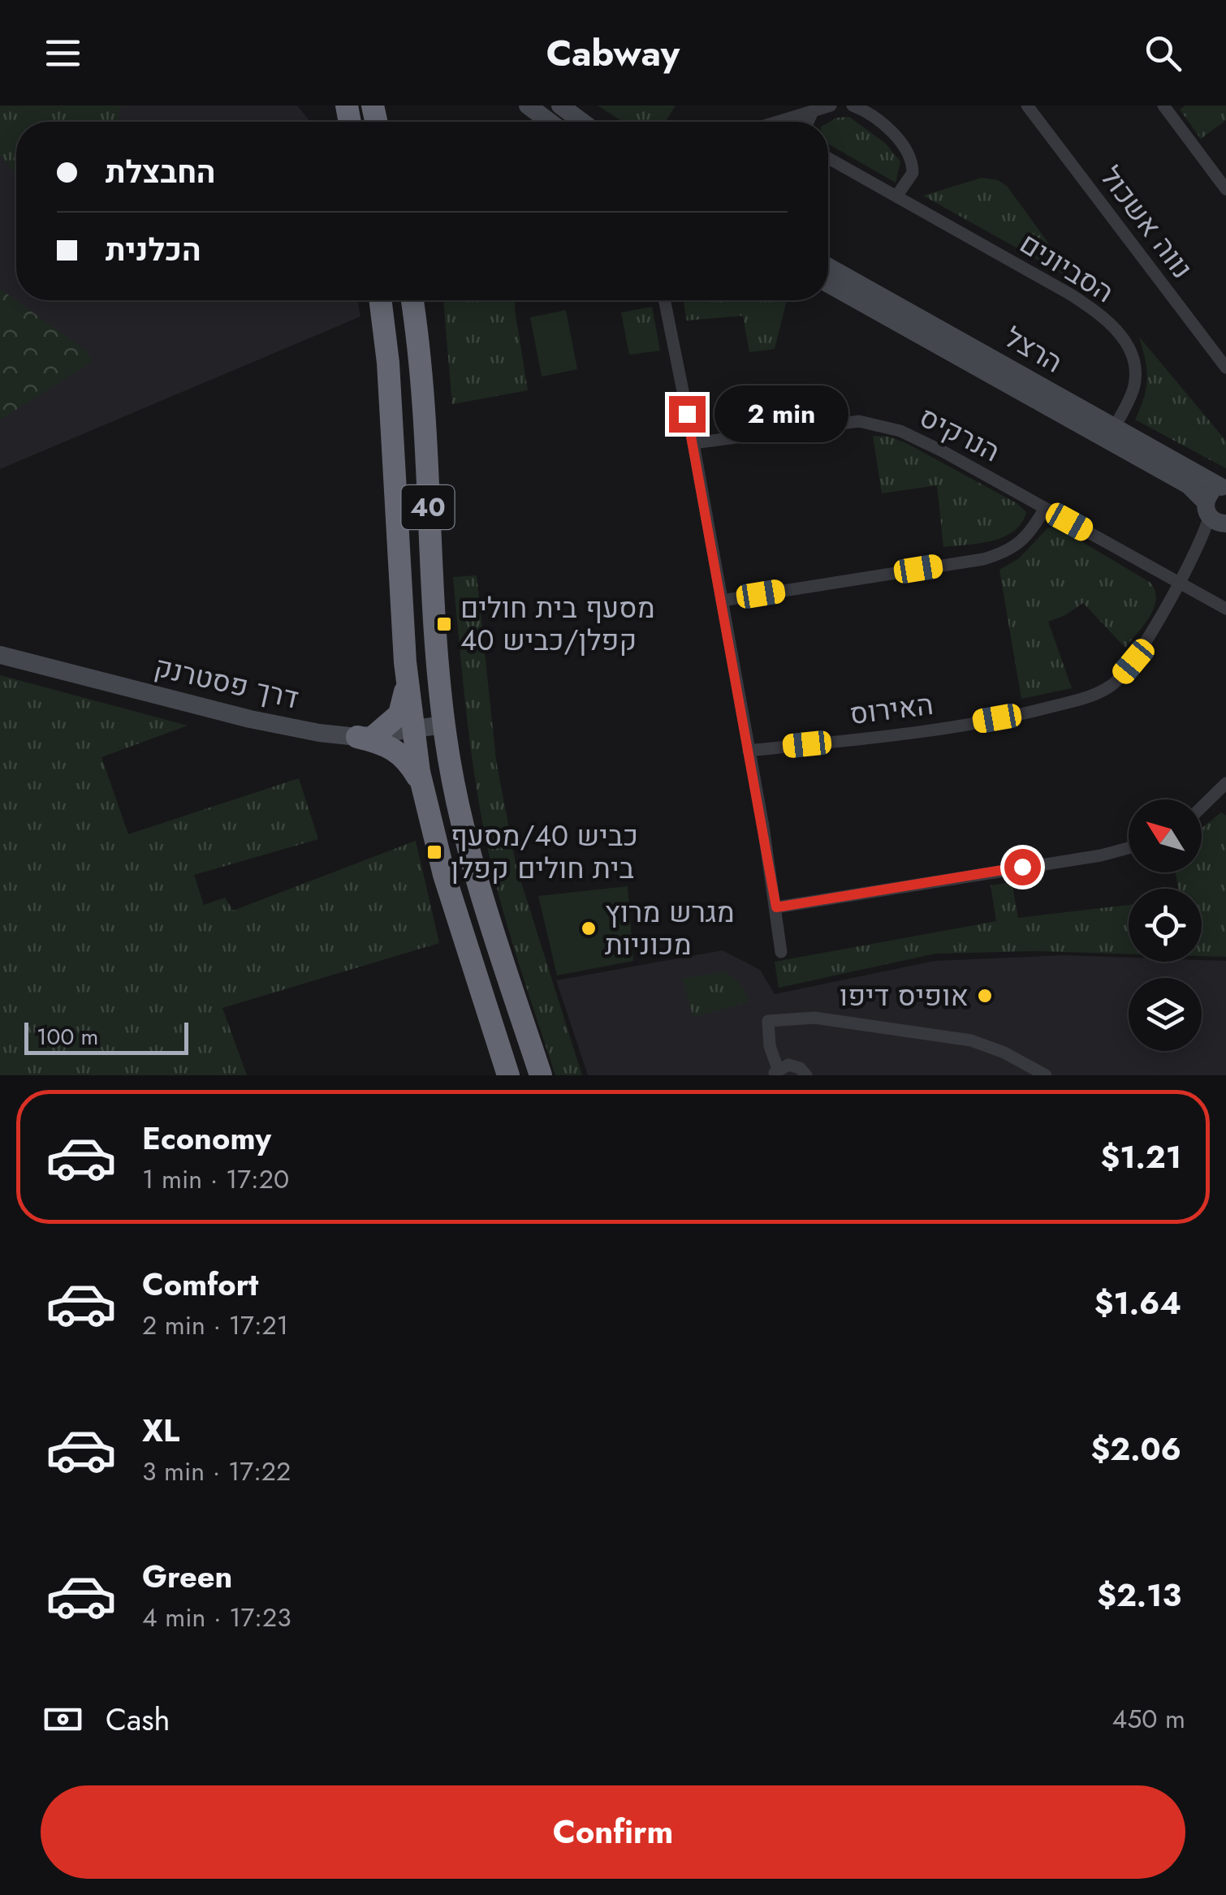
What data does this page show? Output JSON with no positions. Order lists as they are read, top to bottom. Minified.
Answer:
{"streets":{"highway":["40"],"street":["נווה אשכול","הסביונים","הרצל","הנרקיס","דרך פסטרנק","האירוס"]},"crossings":[["הסביונים","הרצל"],["הרצל","האירוס"],["הנרקיס","האירוס"],["40","דרך פסטרנק"]],"places":{"transit":["מסעף בית חולים קפלן/כביש 40","כביש 40/מסעף בית חולים קפלן"],"other":["מגרש מרוץ מכוניות","אופיס דיפו"]},"scale_bar":"100 m","north":"top left","page":{"header":"Cabway","banner":["החבצלת","הכלנית"],"bubble":"2 min","scale":"100 m","list":[{"name":"Economy","note":"1 min · 17:20","value":"$1.21"},{"name":"Comfort","note":"2 min · 17:21","value":"$1.64"},{"name":"XL","note":"3 min · 17:22","value":"$2.06"},{"name":"Green","note":"4 min · 17:23","value":"$2.13"}],"pay":["Cash","450 m"],"buttons":"Confirm"}}
